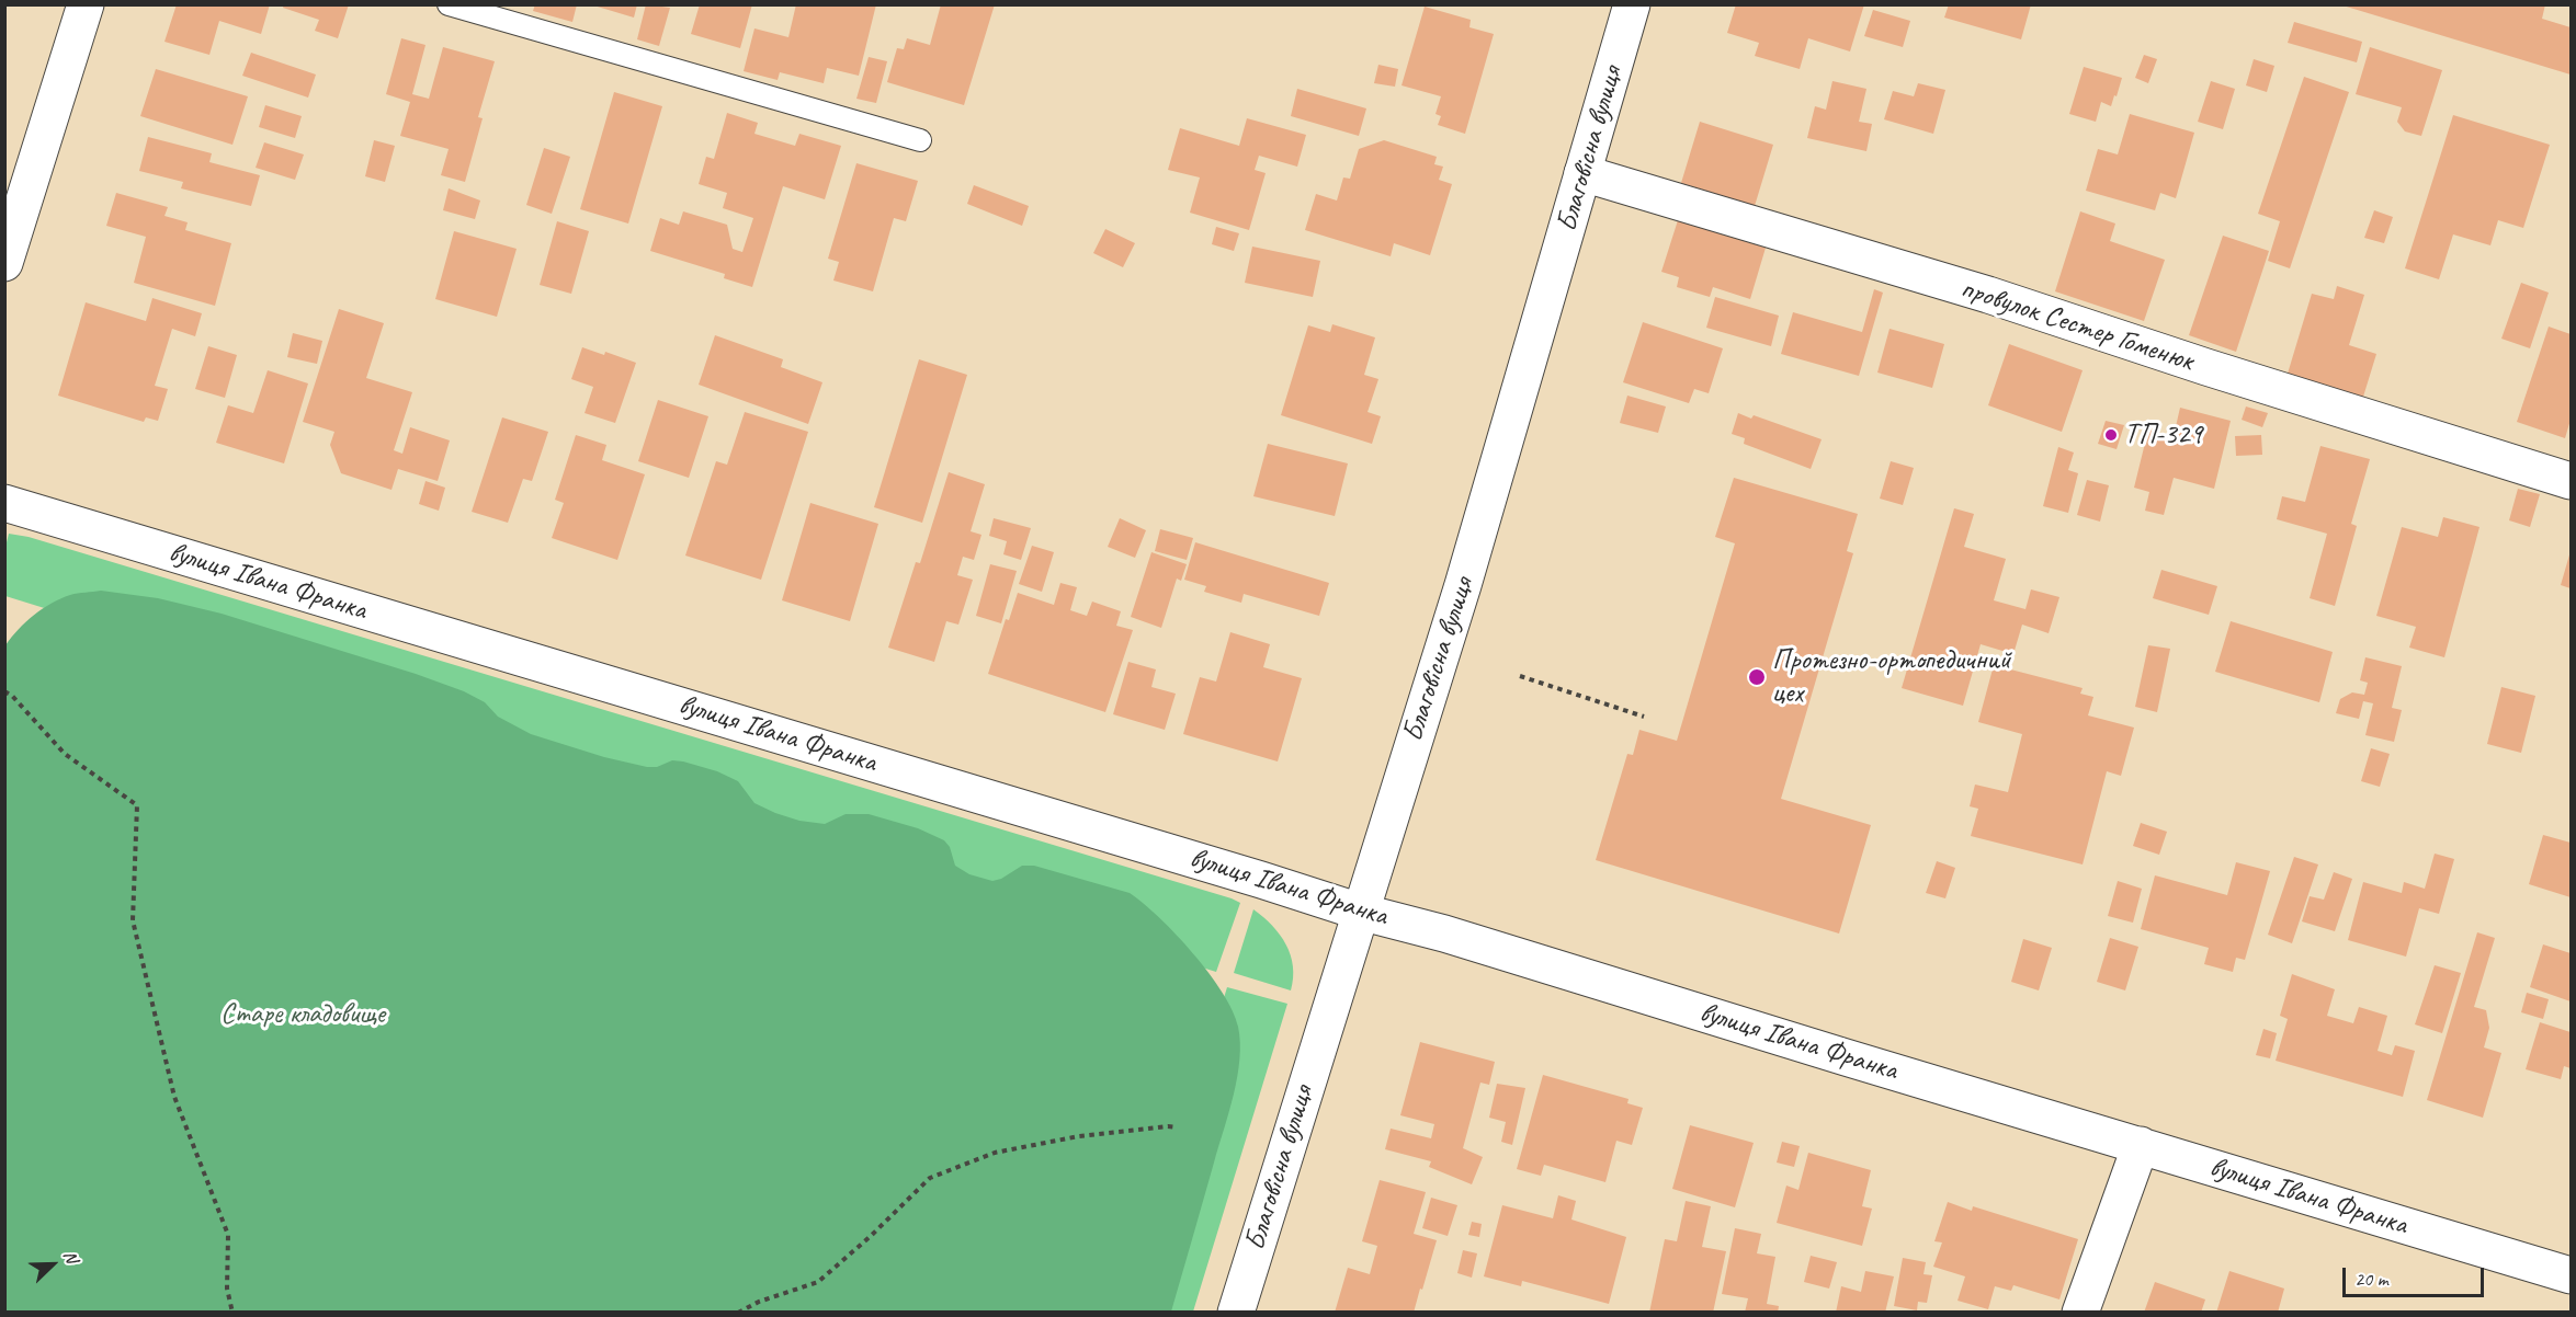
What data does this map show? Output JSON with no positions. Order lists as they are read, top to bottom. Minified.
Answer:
{"streets":{"street":["Благовісна вулиця","провулок Сестер Гоменюк","вулиця Івана Франка"]},"crossings":[["Благовісна вулиця","провулок Сестер Гоменюк"],["Благовісна вулиця","вулиця Івана Франка"]],"parks":["Старе кладовище"],"places":["ТП-329","Протезно-ортопедичний цех"],"scale_bar":"20 m","north":"top right"}
